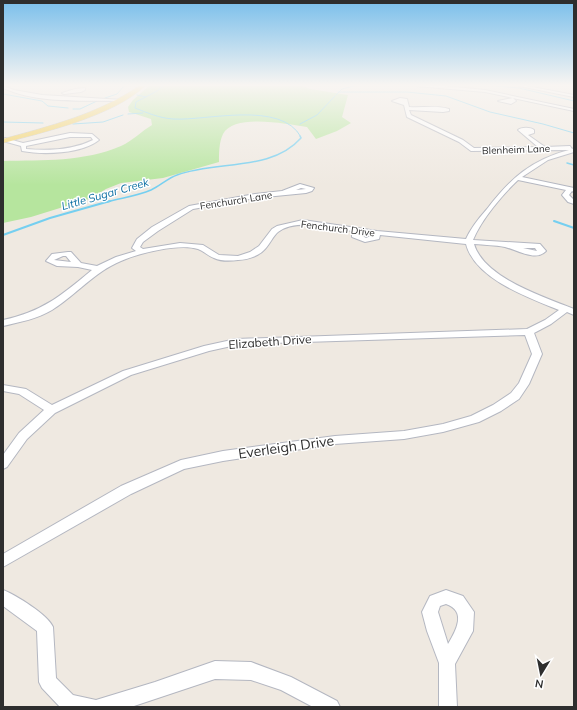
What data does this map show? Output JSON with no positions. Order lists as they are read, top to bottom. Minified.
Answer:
{"streets":{"street":["Blenheim Lane","Fenchurch Lane","Fenchurch Drive","Elizabeth Drive","Everleigh Drive"]},"crossings":[["Fenchurch Lane","Fenchurch Drive"],["Elizabeth Drive","Everleigh Drive"]],"water":["Little Sugar Creek"],"north":"bottom"}
